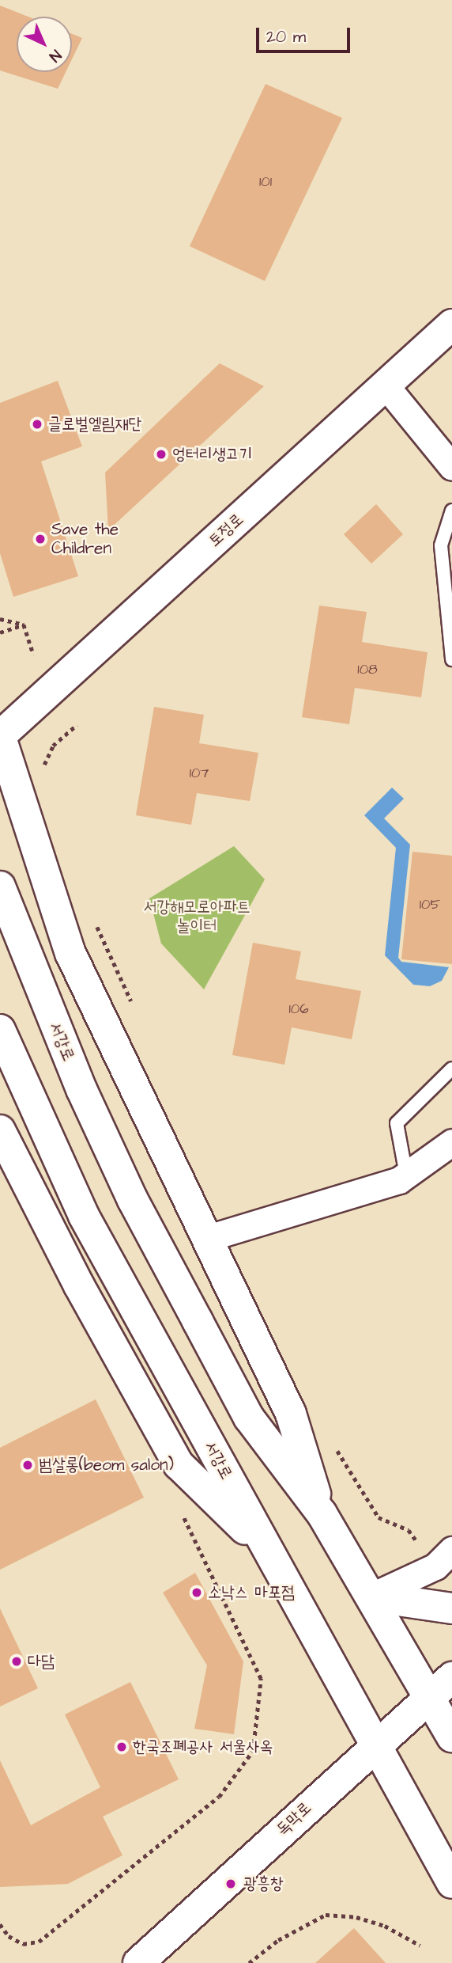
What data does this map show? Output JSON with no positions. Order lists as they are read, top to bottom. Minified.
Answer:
{"streets":{"main road":["토정로","서강로","독막로"]},"crossings":[["서강로","독막로"]],"parks":["서강해모로아파트 놀이터"],"places":["글로벌엘림재단","엉터리생고기","Save the Children","범살롱(beom salon)","소낙스 마포점","다담","한국조폐공사 서울사옥","광흥창"],"house_numbers":["101","108","107","105","106"],"scale_bar":"20 m","north":"bottom right"}
